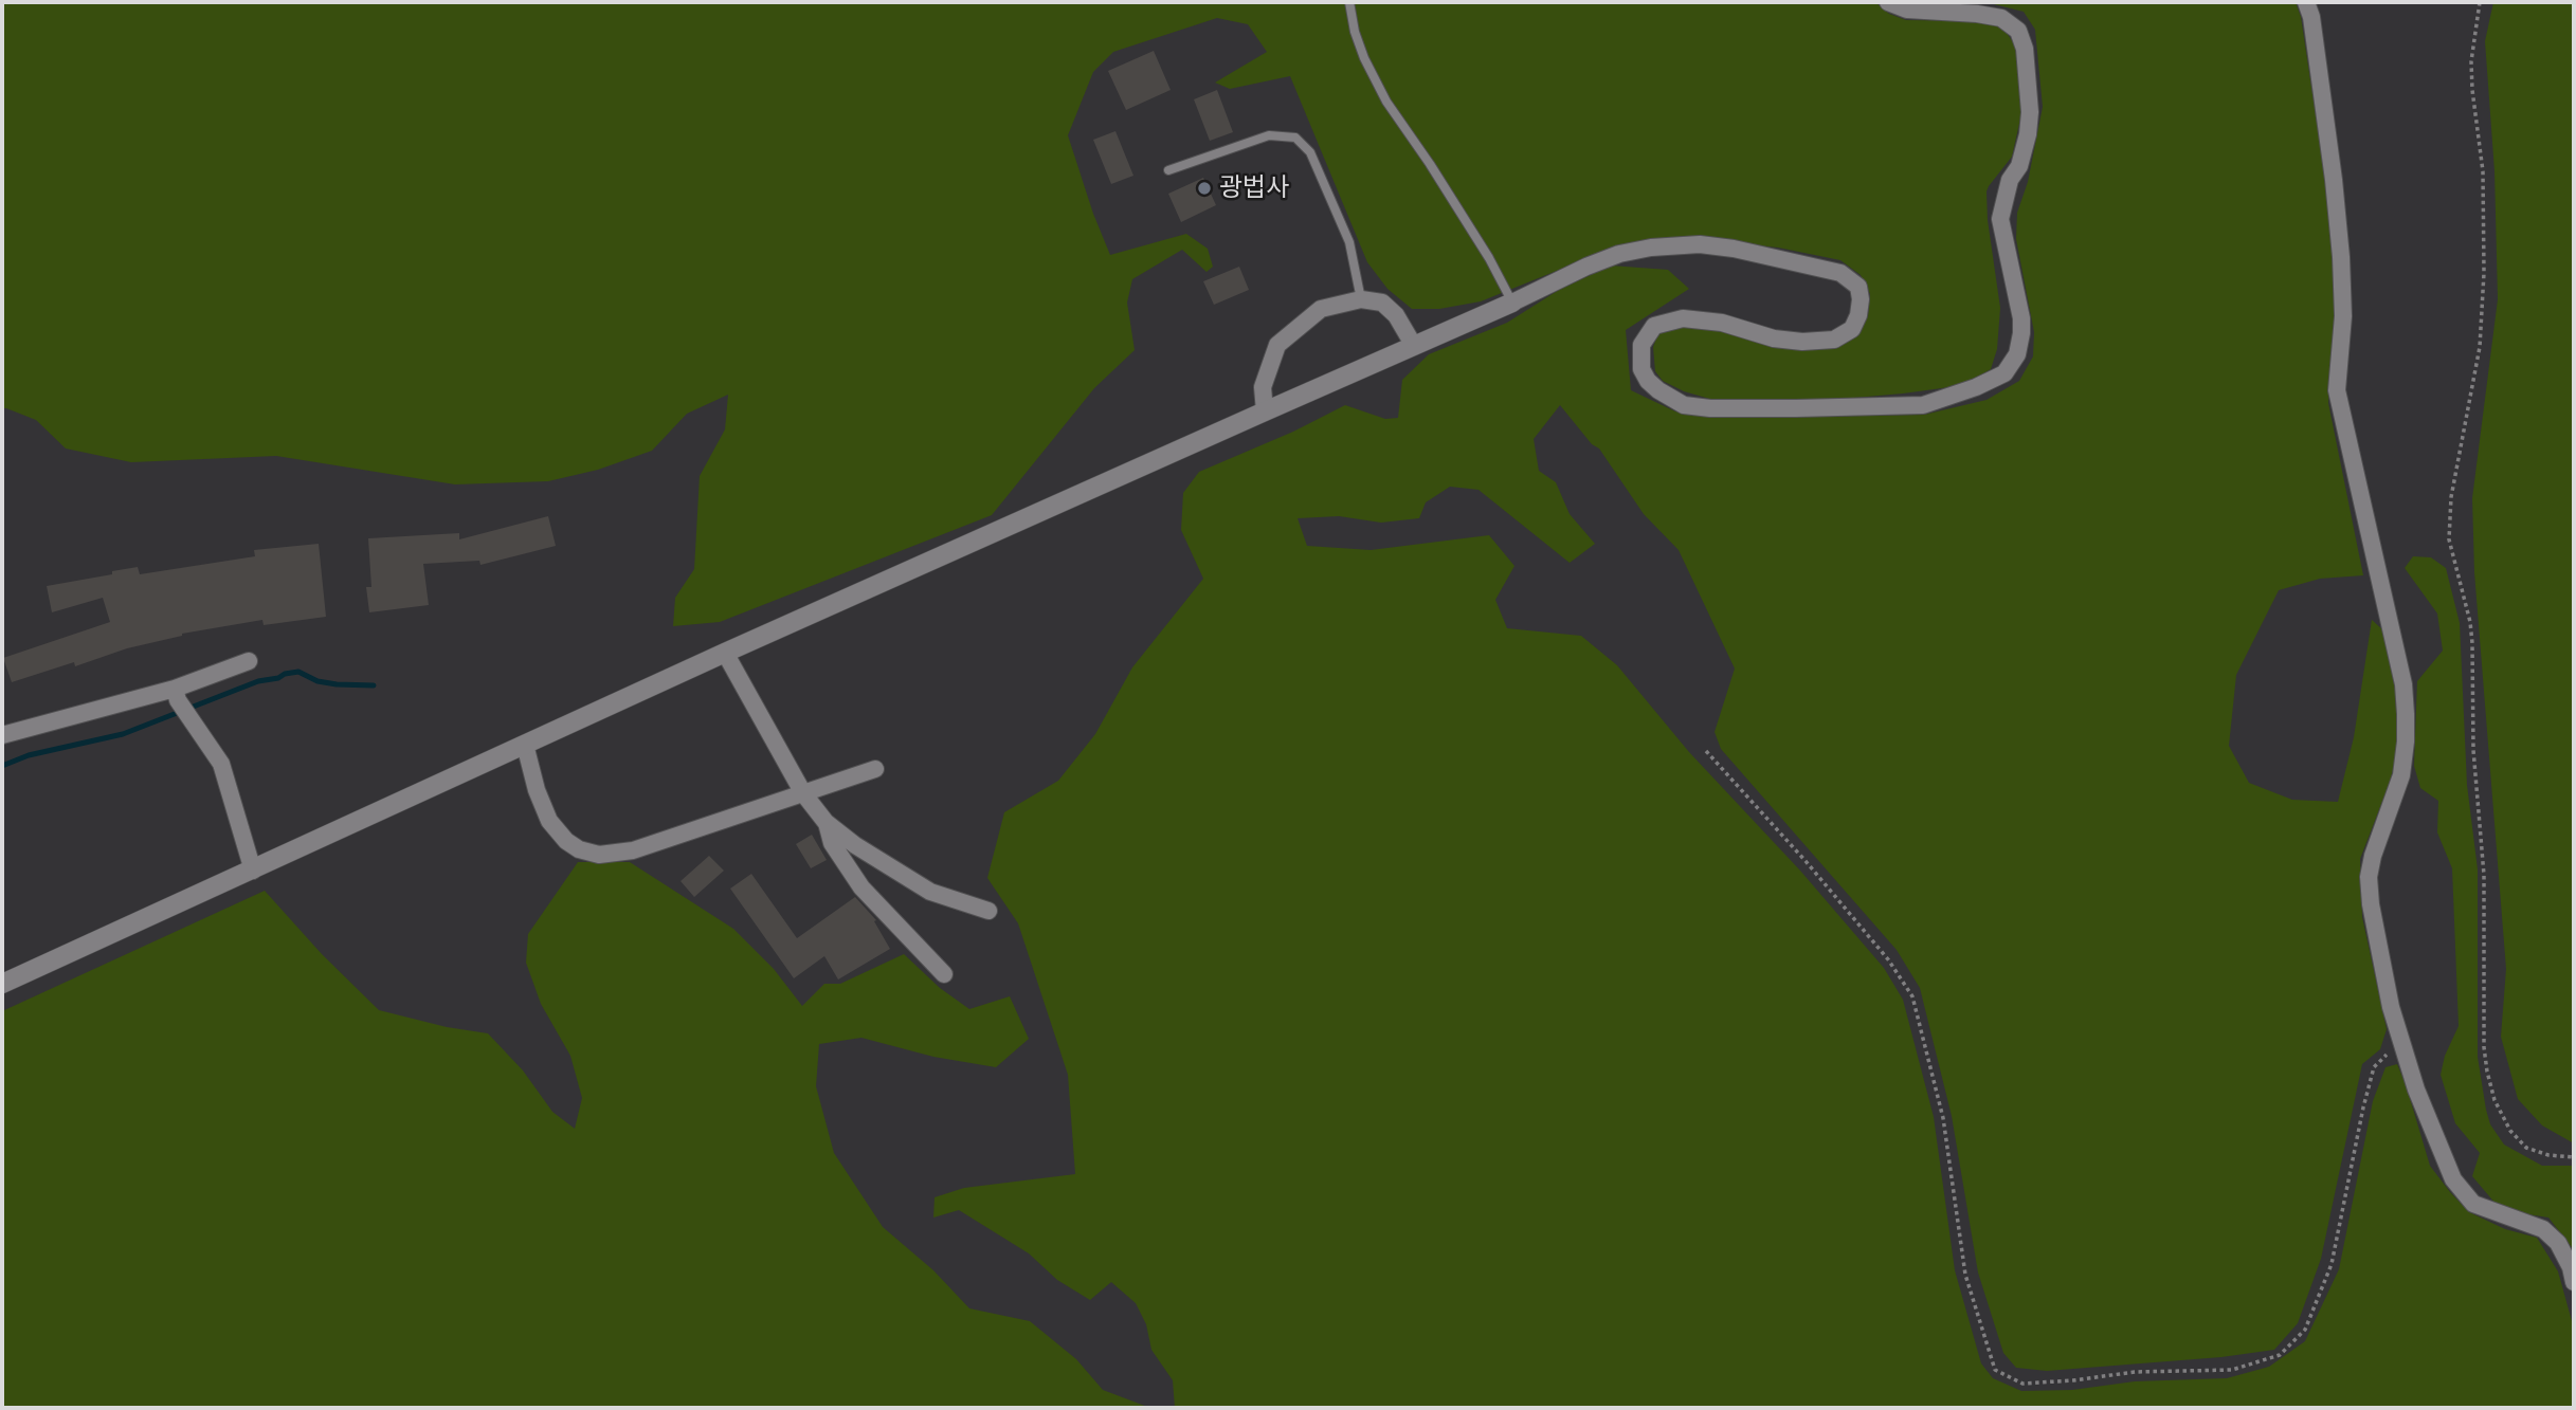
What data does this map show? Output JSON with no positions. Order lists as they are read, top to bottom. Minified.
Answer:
{"places":["광법사"]}
